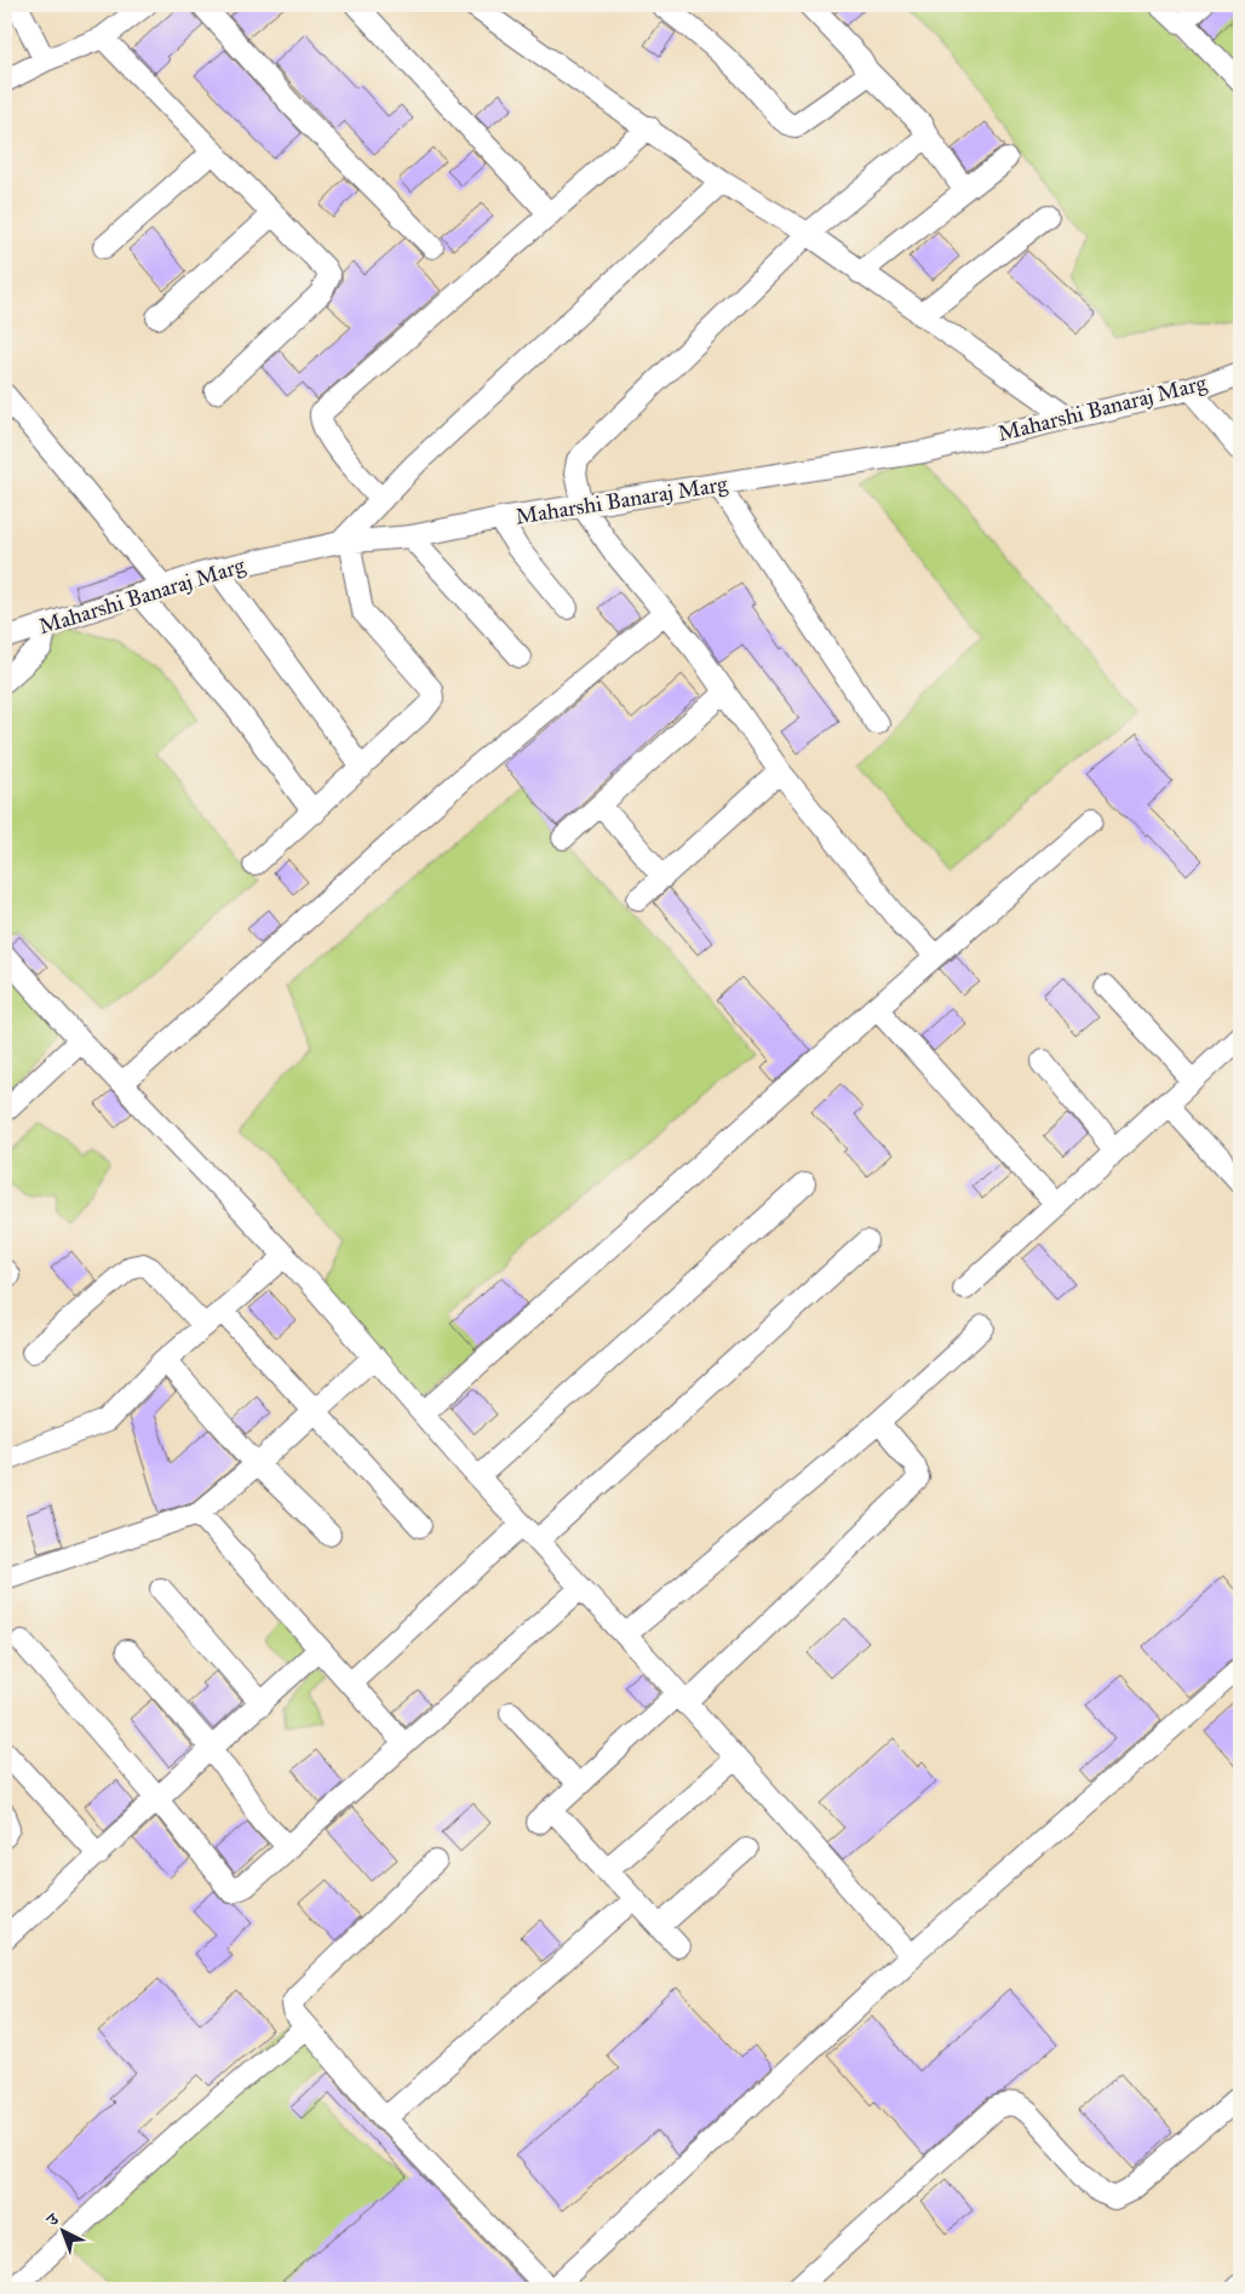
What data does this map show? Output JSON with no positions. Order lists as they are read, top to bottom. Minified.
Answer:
{"streets":{"street":["Maharshi Banaraj Marg"]},"north":"top left"}
